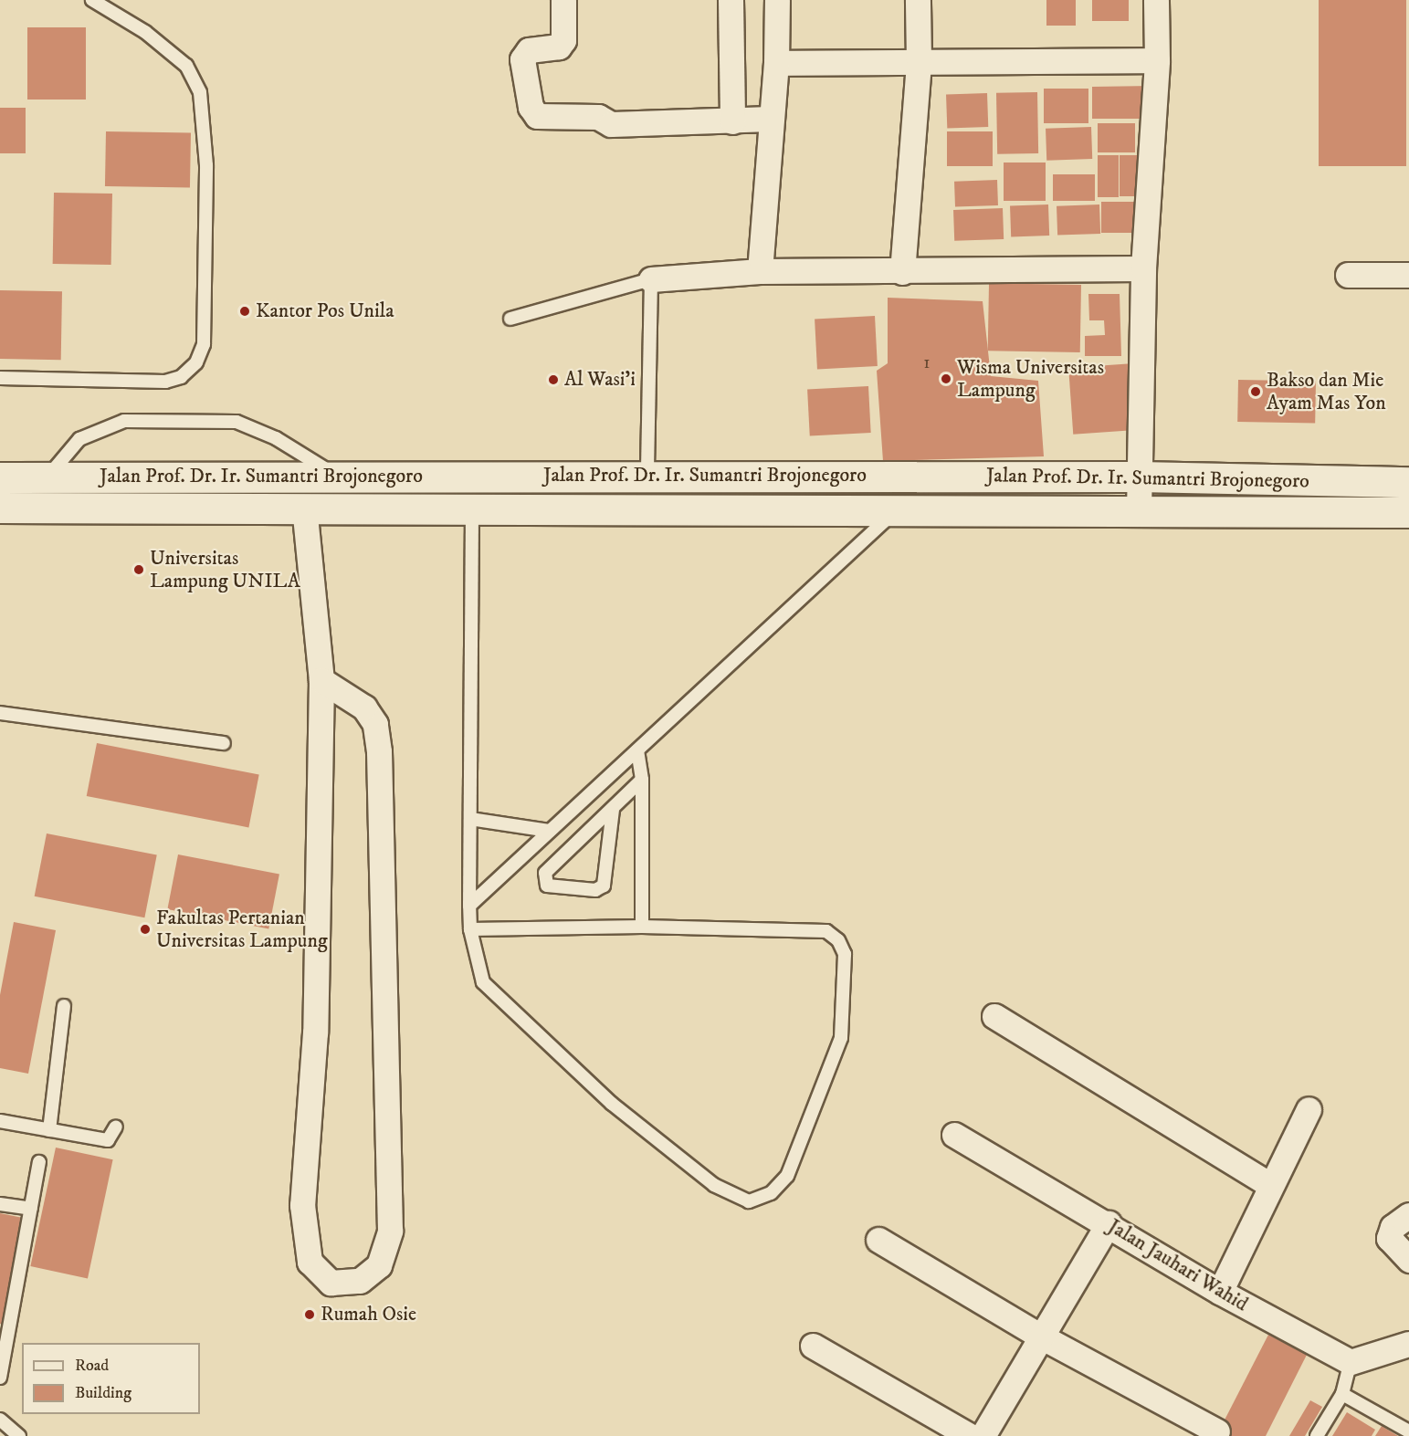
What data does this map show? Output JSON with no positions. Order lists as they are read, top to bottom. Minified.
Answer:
{"streets":{"street":["Jalan Prof. Dr. Ir. Sumantri Brojonegoro","Jalan Jauhari Wahid"]},"places":["Kantor Pos Unila","Wisma Universitas Lampung","Al Wasi'i","Bakso dan Mie Ayam Mas Yon","Universitas Lampung UNILA","Fakultas Pertanian Universitas Lampung","Rumah Osie"],"house_numbers":["1"],"legend":["Road","Building"]}
